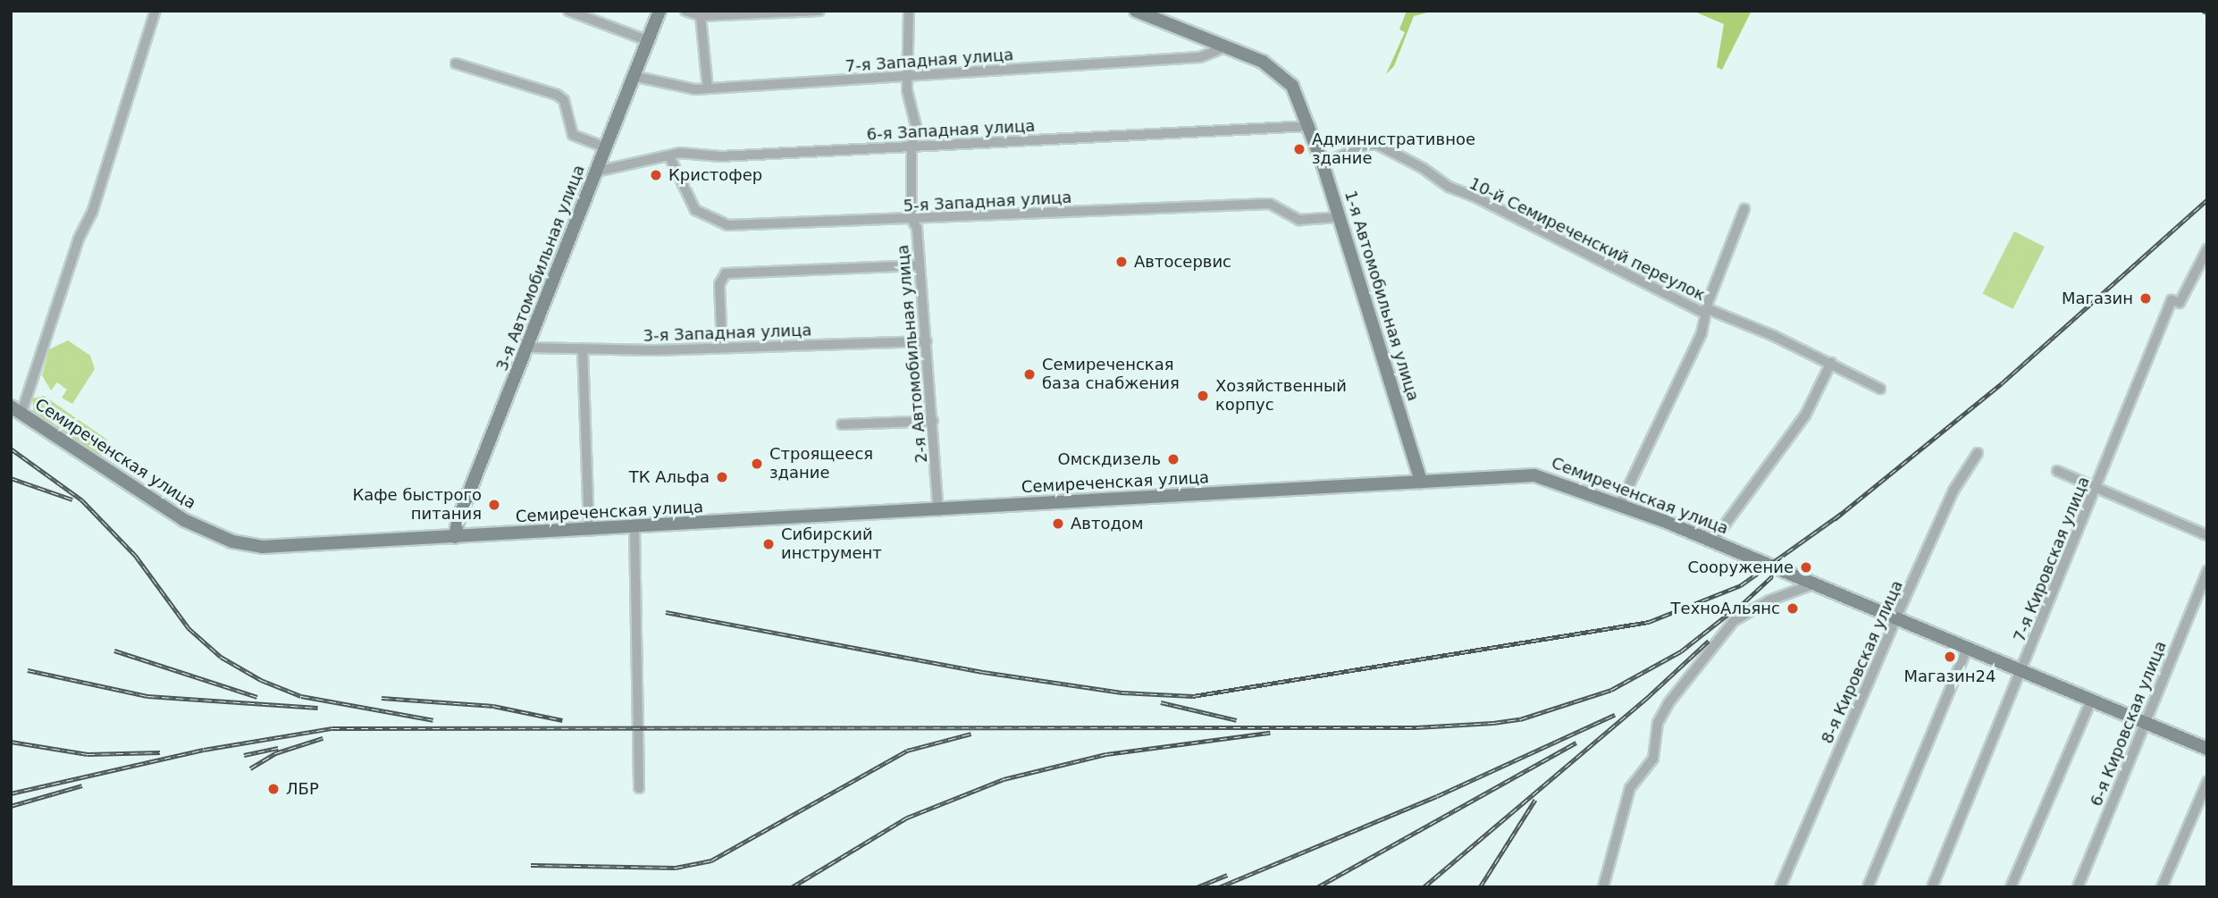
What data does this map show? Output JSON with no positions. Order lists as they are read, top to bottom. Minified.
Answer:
{"streets":{"main road":["3-я Автомобильная улица","1-я Автомобильная улица","Семиреченская улица"],"street":["7-я Западная улица","6-я Западная улица","5-я Западная улица","10-й Семиреченский переулок","3-я Западная улица","2-я Автомобильная улица","7-я Кировская улица","8-я Кировская улица","6-я Кировская улица"]},"crossings":[["7-я Западная улица","3-я Автомобильная улица"],["7-я Западная улица","1-я Автомобильная улица"],["7-я Западная улица","2-я Автомобильная улица"],["6-я Западная улица","5-я Западная улица"],["6-я Западная улица","3-я Автомобильная улица"],["6-я Западная улица","1-я Автомобильная улица"],["6-я Западная улица","2-я Автомобильная улица"],["5-я Западная улица","1-я Автомобильная улица"],["5-я Западная улица","2-я Автомобильная улица"],["10-й Семиреченский переулок","1-я Автомобильная улица"],["3-я Автомобильная улица","3-я Западная улица"],["3-я Автомобильная улица","Семиреченская улица"],["1-я Автомобильная улица","Семиреченская улица"],["3-я Западная улица","2-я Автомобильная улица"],["2-я Автомобильная улица","Семиреченская улица"],["Семиреченская улица","7-я Кировская улица"],["Семиреченская улица","8-я Кировская улица"],["Семиреченская улица","6-я Кировская улица"]],"places":["Административное здание","Кристофер","Автосервис","Магазин","Семиреченская база снабжения","Хозяйственный корпус","Омскдизель","Строящееся здание","ТК Альфа","Кафе быстрого питания","Автодом","Сибирский инструмент","Сооружение","ТехноАльянс","Магазин24","ЛБР"]}
